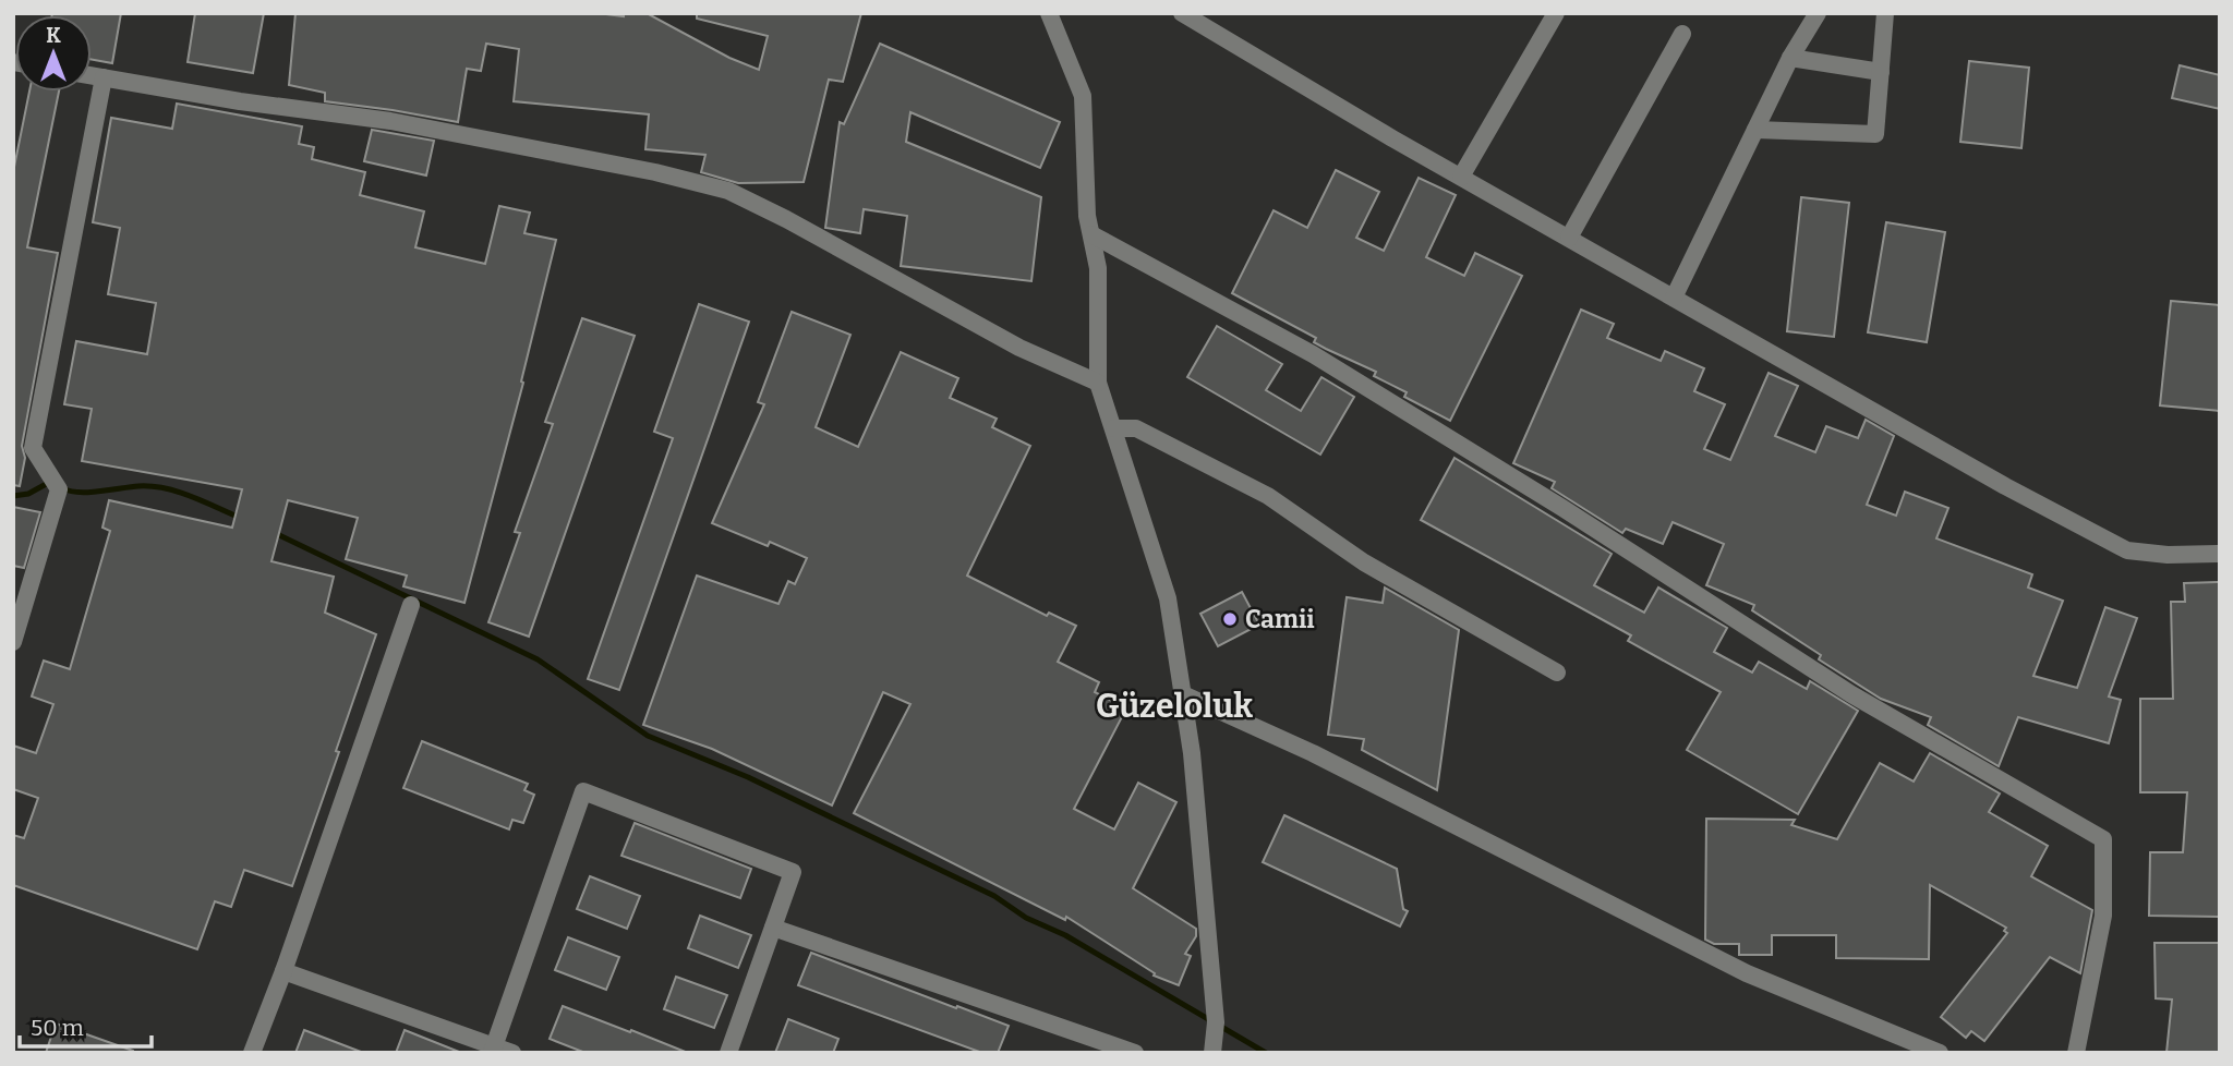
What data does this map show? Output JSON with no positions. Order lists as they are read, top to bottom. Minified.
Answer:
{"districts":["Güzeloluk"],"places":["Camii"],"scale_bar":"50 m","north":"top"}
